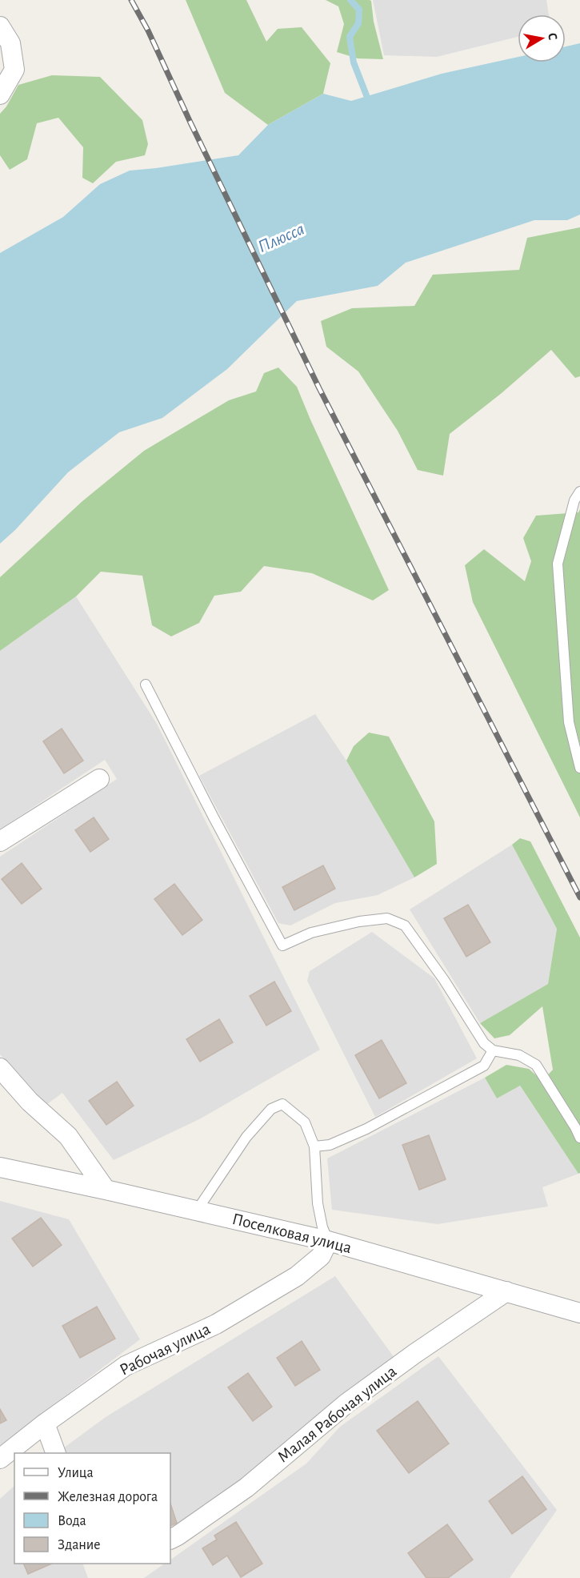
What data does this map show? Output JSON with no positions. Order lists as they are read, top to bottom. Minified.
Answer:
{"streets":{"street":["Поселковая улица","Рабочая улица","Малая Рабочая улица"]},"crossings":[["Поселковая улица","Рабочая улица"],["Поселковая улица","Малая Рабочая улица"]],"water":["Плюсса"],"legend":["Улица","Железная дорога","Вода","Здание"],"north":"right"}
